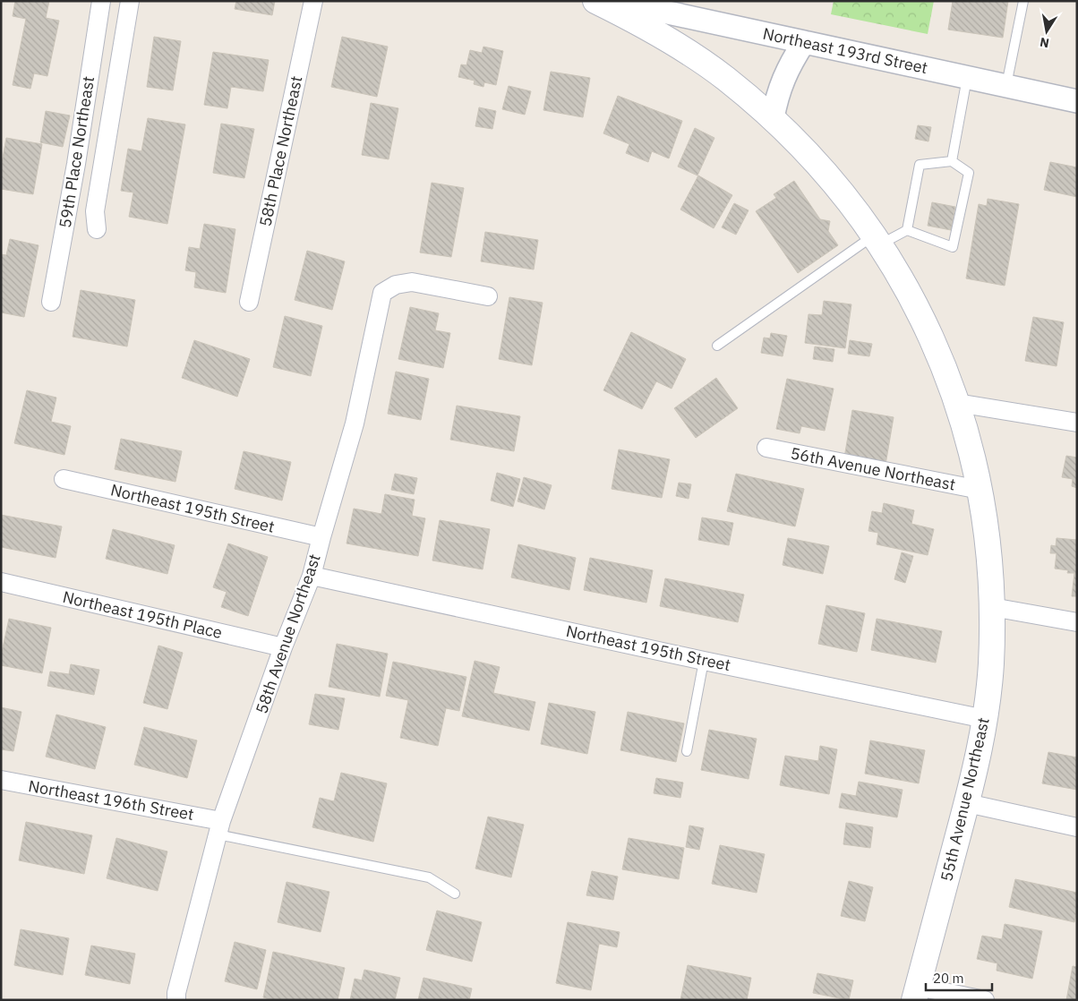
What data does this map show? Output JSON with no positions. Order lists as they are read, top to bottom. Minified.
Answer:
{"streets":{"main road":["55th Avenue Northeast"],"street":["Northeast 193rd Street","58th Place Northeast","59th Place Northeast","56th Avenue Northeast","Northeast 195th Street","Northeast 195th Place","58th Avenue Northeast","Northeast 196th Street"]},"crossings":[["56th Avenue Northeast","55th Avenue Northeast"],["Northeast 195th Street","58th Avenue Northeast"],["Northeast 195th Street","55th Avenue Northeast"],["Northeast 195th Place","58th Avenue Northeast"],["58th Avenue Northeast","Northeast 196th Street"]],"scale_bar":"20 m","north":"bottom"}
